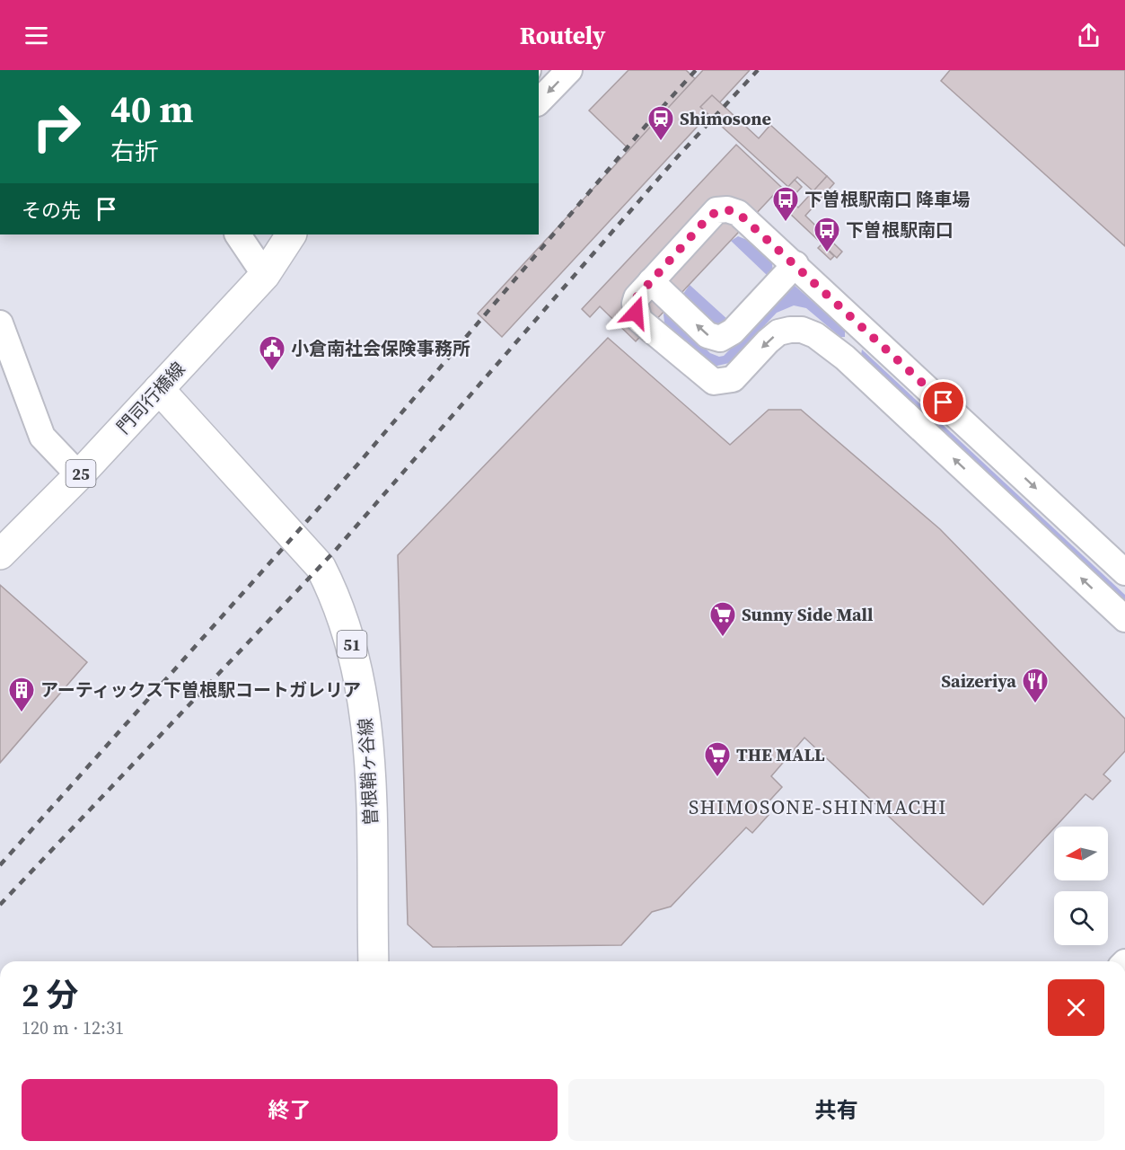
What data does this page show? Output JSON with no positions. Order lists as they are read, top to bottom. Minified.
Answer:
{"streets":{"main road":["門司行橋線","25","51","曽根鞘ヶ谷線"]},"crossings":[["門司行橋線","曽根鞘ヶ谷線"]],"districts":["SHIMOSONE-SHINMACHI"],"places":{"station":["Shimosone"],"bus stop":["下曽根駅南口 降車場","下曽根駅南口"],"public building":["小倉南社会保険事務所"],"supermarket":["Sunny Side Mall","THE MALL"],"restaurant":["Saizeriya"],"building":["アーティックス下曽根駅コートガレリア"]},"north":"left","page":{"header":"Routely","turn":["40 m","右折"],"then":"その先","heading":["2 分","120 m · 12:31"],"buttons":["終了","共有"]}}
